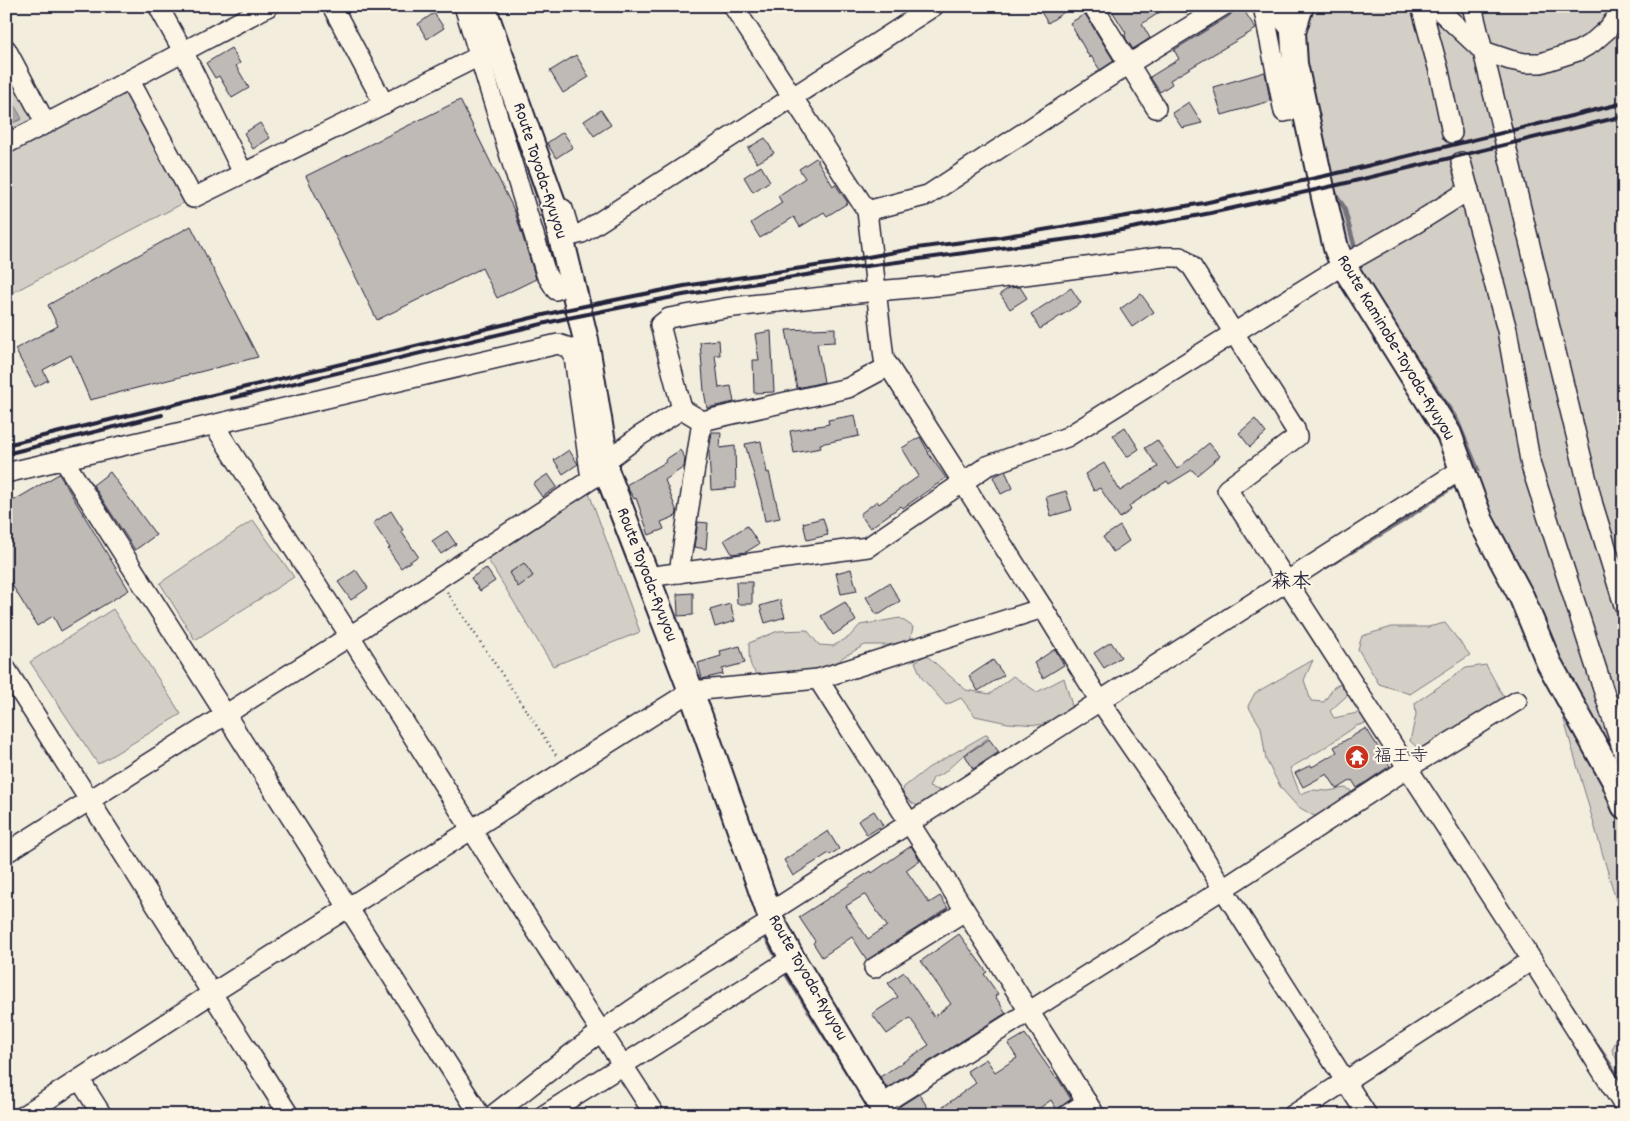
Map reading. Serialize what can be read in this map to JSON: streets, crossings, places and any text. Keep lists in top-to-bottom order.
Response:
{
  "streets": {
    "main road": ["Route Toyoda-Ryuyou", "Route Kaminobe-Toyoda-Ryuyou"]
  },
  "districts": ["森本"],
  "places": {
    "temple": ["福王寺"]
  }
}
